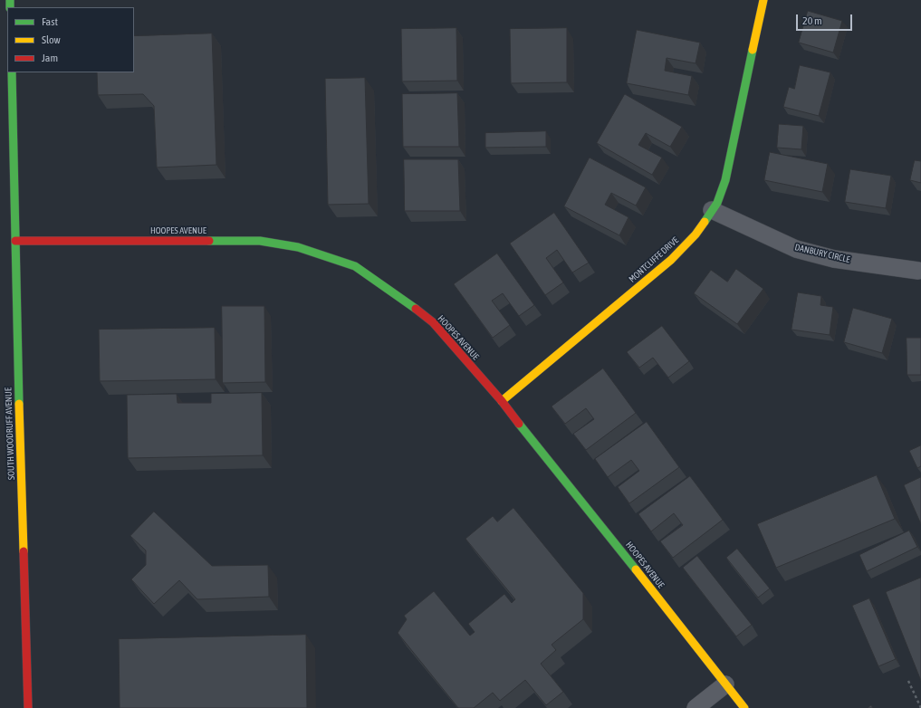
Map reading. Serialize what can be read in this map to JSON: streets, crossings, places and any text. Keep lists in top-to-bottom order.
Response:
{
  "streets": {
    "street": [
      "HOOPES AVENUE",
      "DANBURY CIRCLE",
      "MONTCLIFFE DRIVE",
      "SOUTH WOODRUFF AVENUE"
    ]
  },
  "crossings": [
    ["HOOPES AVENUE", "MONTCLIFFE DRIVE"],
    ["HOOPES AVENUE", "SOUTH WOODRUFF AVENUE"],
    ["DANBURY CIRCLE", "MONTCLIFFE DRIVE"]
  ],
  "legend": ["Fast", "Slow", "Jam"],
  "scale_bar": "20 m"
}
